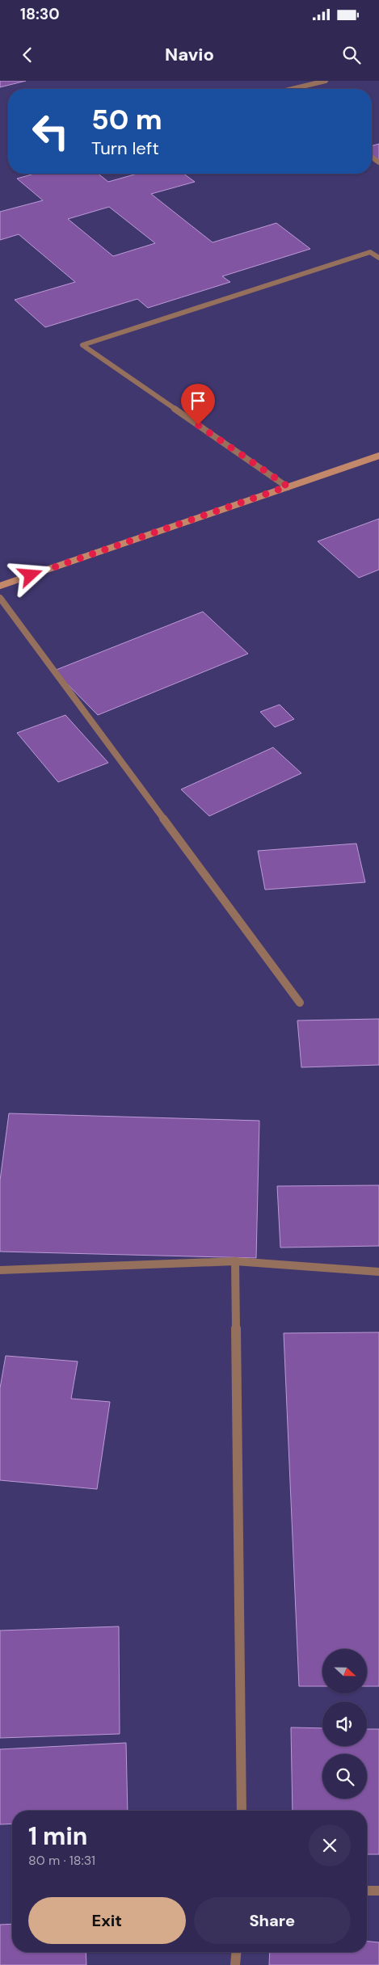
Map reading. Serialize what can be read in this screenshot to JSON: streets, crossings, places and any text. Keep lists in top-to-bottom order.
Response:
{
  "north": "right",
  "page": {
    "status": "18:30",
    "header": "Navio",
    "turn": ["50 m", "Turn left"],
    "heading": ["1 min", "80 m · 18:31"],
    "buttons": ["Exit", "Share"]
  }
}
